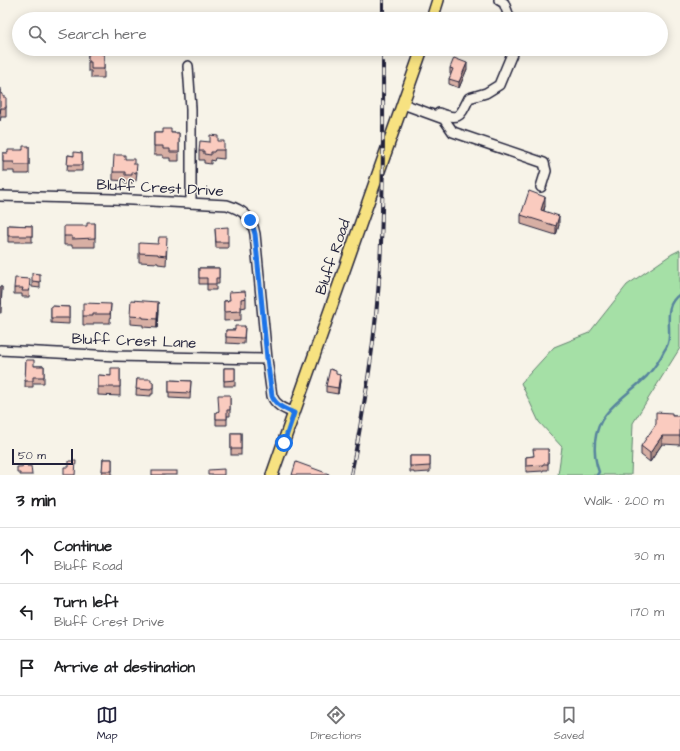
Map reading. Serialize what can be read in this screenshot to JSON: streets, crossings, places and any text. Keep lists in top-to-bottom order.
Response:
{
  "streets": {
    "main road": ["Bluff Road"],
    "street": ["Bluff Crest Drive", "Bluff Crest Lane"]
  },
  "crossings": [
    ["Bluff Crest Drive", "Bluff Road"],
    ["Bluff Crest Drive", "Bluff Crest Lane"]
  ],
  "scale_bar": "50 m",
  "page": {
    "search": "Search here",
    "scale": "50 m",
    "heading": ["3 min", "Walk · 200 m"],
    "list": [
      ["Continue", "Bluff Road", "30 m"],
      ["Turn left", "Bluff Crest Drive", "170 m"],
      "Arrive at destination"
    ],
    "nav": ["Map", "Directions", "Saved"]
  }
}
